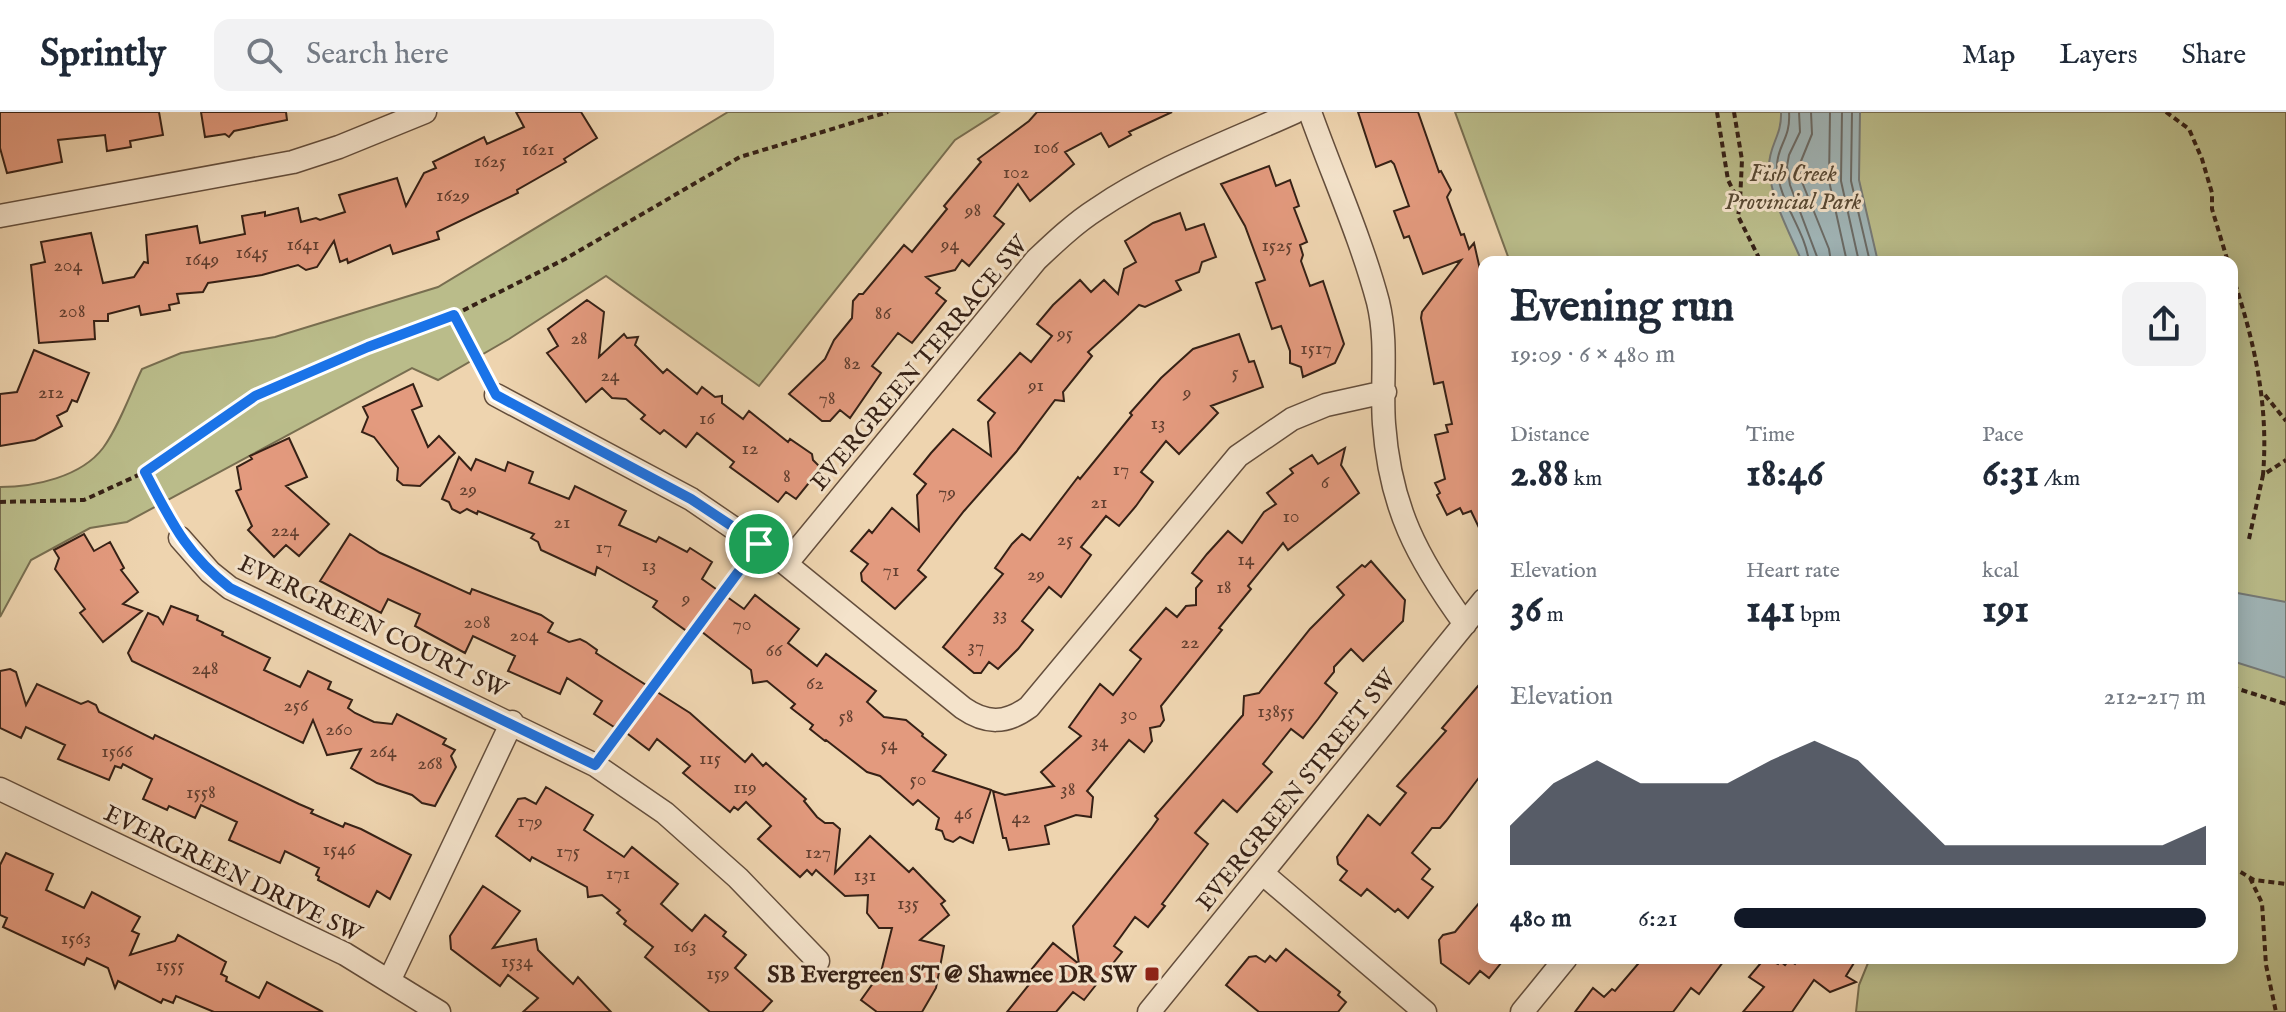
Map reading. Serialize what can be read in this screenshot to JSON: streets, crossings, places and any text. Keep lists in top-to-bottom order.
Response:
{
  "streets": {
    "street": [
      "EVERGREEN TERRACE SW",
      "EVERGREEN COURT SW",
      "EVERGREEN STREET SW",
      "EVERGREEN DRIVE SW"
    ]
  },
  "crossings": [
    ["EVERGREEN COURT SW", "EVERGREEN DRIVE SW"]
  ],
  "parks": ["Fish Creek Provincial Park"],
  "places": {
    "transit": ["SB Evergreen ST @ Shawnee DR SW"]
  },
  "house_numbers": [
    "106",
    "1621",
    "1625",
    "102",
    "1629",
    "98",
    "1641",
    "94",
    "1525",
    "1645",
    "1649",
    "204",
    "208",
    "86",
    "95",
    "28",
    "1517",
    "82",
    "5",
    "24",
    "91",
    "212",
    "9",
    "78",
    "16",
    "13",
    "12",
    "17",
    "8",
    "6",
    "29",
    "79",
    "21",
    "10",
    "21",
    "224",
    "25",
    "17",
    "14",
    "13",
    "71",
    "29",
    "18",
    "9",
    "33",
    "208",
    "70",
    "204",
    "22",
    "37",
    "66",
    "248",
    "62",
    "256",
    "13855",
    "30",
    "58",
    "260",
    "34",
    "54",
    "1566",
    "264",
    "115",
    "268",
    "50",
    "119",
    "38",
    "1558",
    "46",
    "42",
    "179",
    "1546",
    "175",
    "127",
    "171",
    "131",
    "135",
    "1563",
    "163",
    "1534",
    "1555",
    "159"
  ],
  "page": {
    "header": "Sprintly",
    "search": "Search here",
    "nav": ["Map", "Layers", "Share"],
    "heading": ["Evening run", "19:09 · 6 × 480 m"],
    "stats": [
      ["Distance", "2.88 km"],
      ["Time", "18:46"],
      ["Pace", "6:31 /km"],
      ["Elevation", "36 m"],
      ["Heart rate", "141 bpm"],
      ["kcal", "191"]
    ],
    "chart": ["Elevation", "212–217 m"],
    "list": [
      {
        "name": "480 m",
        "note": "6:21"
      }
    ]
  }
}
